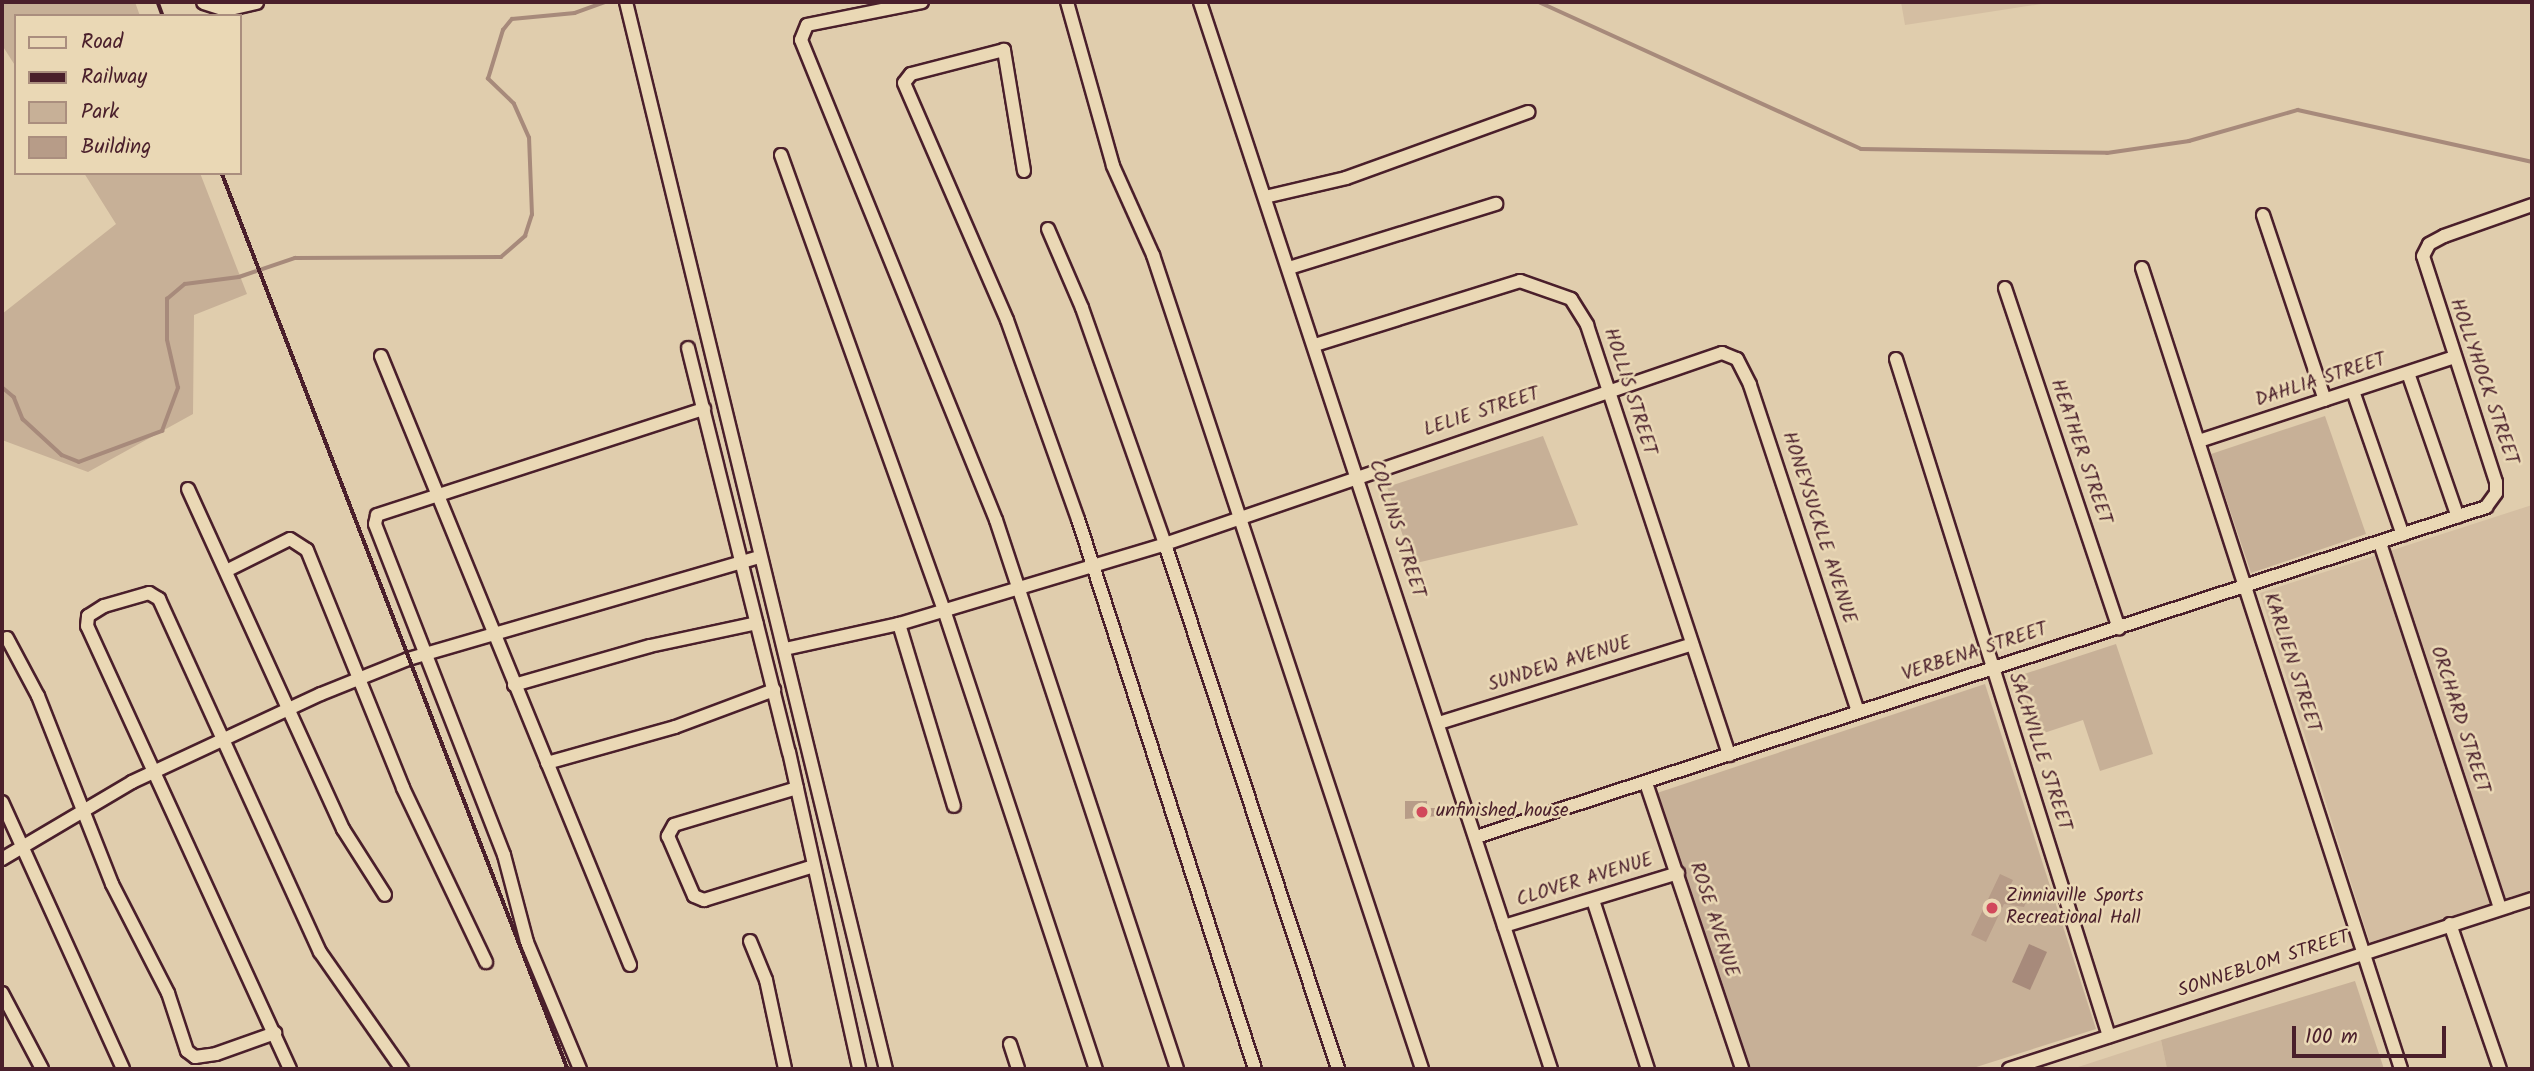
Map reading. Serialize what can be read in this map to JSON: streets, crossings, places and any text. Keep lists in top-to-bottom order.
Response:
{
  "streets": {
    "street": [
      "DAHLIA STREET",
      "HOLLYHOCK STREET",
      "HOLLIS STREET",
      "LELIE STREET",
      "HEATHER STREET",
      "HONEYSUCKLE AVENUE",
      "COLLINS STREET",
      "VERBENA STREET",
      "KARLIEN STREET",
      "SUNDEW AVENUE",
      "ORCHARD STREET",
      "SACHVILLE STREET",
      "CLOVER AVENUE",
      "ROSE AVENUE",
      "SONNEBLOM STREET"
    ]
  },
  "crossings": [
    ["DAHLIA STREET", "HOLLYHOCK STREET"],
    ["DAHLIA STREET", "KARLIEN STREET"],
    ["HOLLYHOCK STREET", "VERBENA STREET"],
    ["HOLLIS STREET", "LELIE STREET"],
    ["HOLLIS STREET", "COLLINS STREET"],
    ["HOLLIS STREET", "VERBENA STREET"],
    ["HOLLIS STREET", "SUNDEW AVENUE"],
    ["LELIE STREET", "HONEYSUCKLE AVENUE"],
    ["LELIE STREET", "COLLINS STREET"],
    ["HEATHER STREET", "VERBENA STREET"],
    ["HONEYSUCKLE AVENUE", "VERBENA STREET"],
    ["COLLINS STREET", "VERBENA STREET"],
    ["COLLINS STREET", "SUNDEW AVENUE"],
    ["COLLINS STREET", "CLOVER AVENUE"],
    ["VERBENA STREET", "KARLIEN STREET"],
    ["VERBENA STREET", "ORCHARD STREET"],
    ["VERBENA STREET", "SACHVILLE STREET"],
    ["VERBENA STREET", "ROSE AVENUE"],
    ["KARLIEN STREET", "SONNEBLOM STREET"],
    ["ORCHARD STREET", "SONNEBLOM STREET"],
    ["SACHVILLE STREET", "SONNEBLOM STREET"],
    ["CLOVER AVENUE", "ROSE AVENUE"]
  ],
  "places": ["unfinished house", "Zinniaville Sports Recreational Hall"],
  "legend": [
    "Road",
    "Railway",
    "Park",
    "Building"
  ],
  "scale_bar": "100 m"
}
